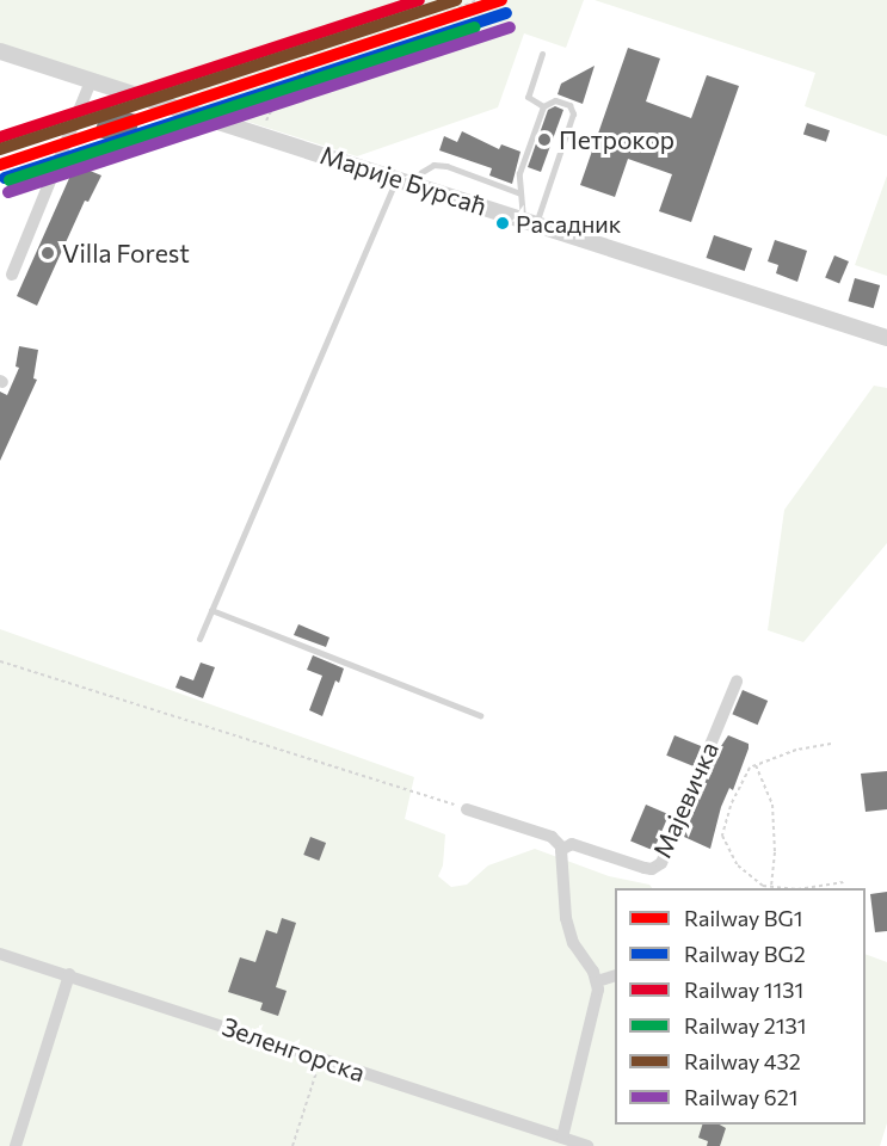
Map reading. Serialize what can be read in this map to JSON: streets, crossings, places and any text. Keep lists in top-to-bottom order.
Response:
{
  "streets": {
    "street": ["Марије Бурсаћ", "Мајевичка", "Зеленгорска"]
  },
  "places": ["Петрокор", "Расадник", "Villa Forest"],
  "lines": [
    "rail line BG1",
    "rail line 1131",
    "rail line 432",
    "rail line BG2",
    "rail line 2131",
    "rail line 621"
  ],
  "legend": [
    "Railway BG1",
    "Railway BG2",
    "Railway 1131",
    "Railway 2131",
    "Railway 432",
    "Railway 621"
  ]
}
